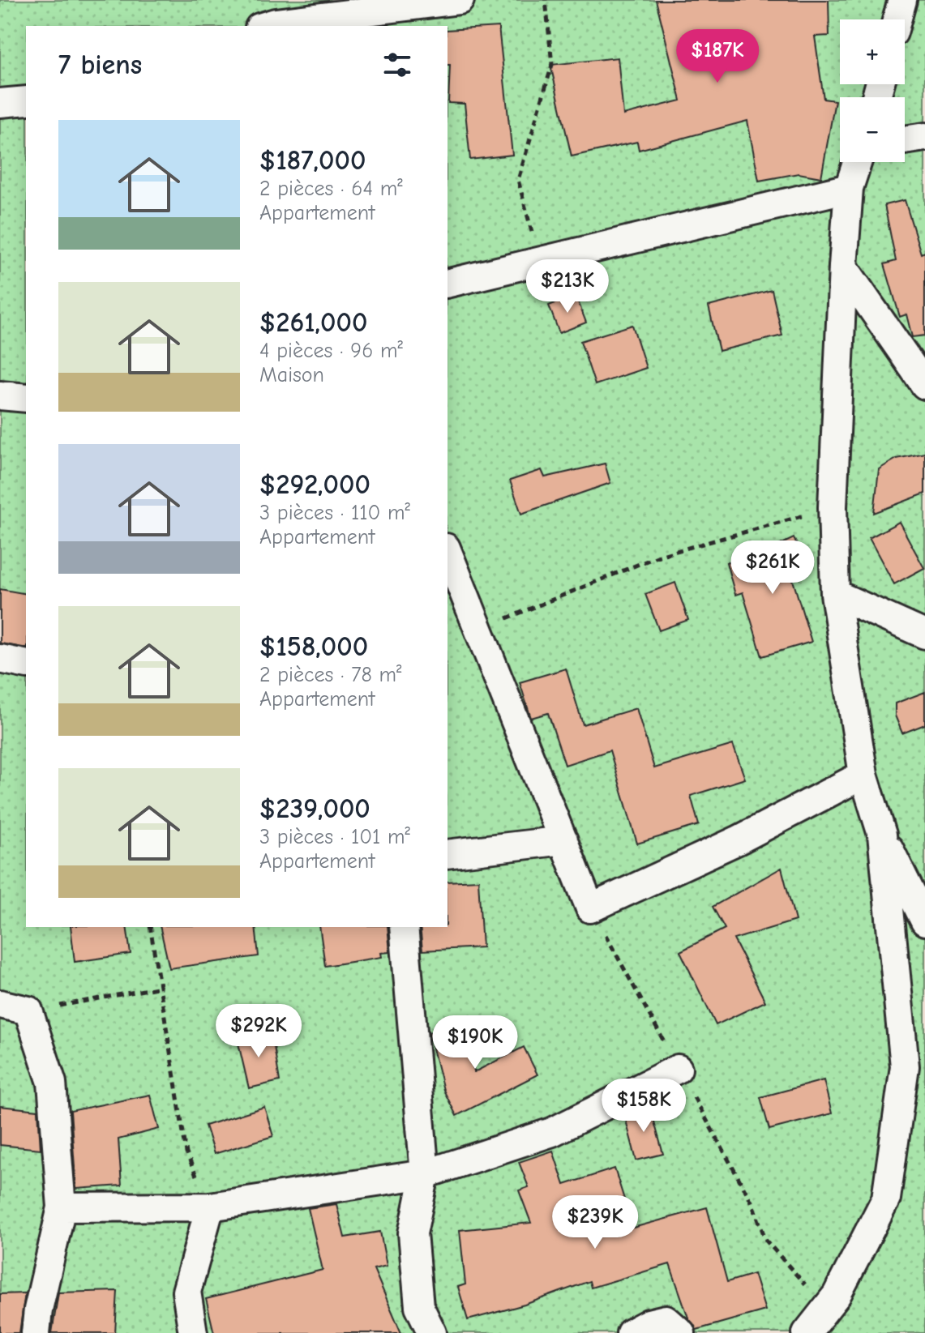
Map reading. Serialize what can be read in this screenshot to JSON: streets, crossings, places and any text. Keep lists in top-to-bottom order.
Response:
{
  "page": {
    "map_buttons": ["+", "−"],
    "heading": "7 biens",
    "price": [
      "$187K",
      "$213K",
      "$261K",
      "$292K",
      "$190K",
      "$158K",
      "$239K"
    ],
    "list": [
      {
        "name": "$187,000",
        "note": "2 pièces · 64 m² · Appartement"
      },
      {
        "name": "$261,000",
        "note": "4 pièces · 96 m² · Maison"
      },
      {
        "name": "$292,000",
        "note": "3 pièces · 110 m² · Appartement"
      },
      {
        "name": "$158,000",
        "note": "2 pièces · 78 m² · Appartement"
      },
      {
        "name": "$239,000",
        "note": "3 pièces · 101 m² · Appartement"
      }
    ]
  }
}
